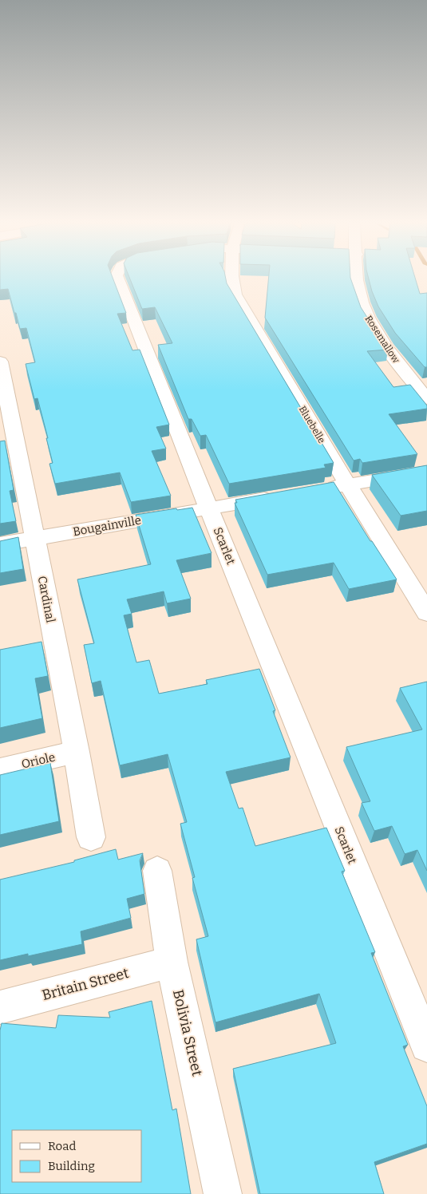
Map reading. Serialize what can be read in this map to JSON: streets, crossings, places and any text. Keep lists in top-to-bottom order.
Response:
{
  "streets": {
    "street": [
      "Rosemallow",
      "Bluebelle",
      "Bougainville",
      "Scarlet",
      "Cardinal",
      "Oriole",
      "Britain Street",
      "Bolivia Street"
    ]
  },
  "crossings": [
    ["Bougainville", "Scarlet"],
    ["Bougainville", "Cardinal"],
    ["Cardinal", "Oriole"],
    ["Britain Street", "Bolivia Street"]
  ],
  "legend": ["Road", "Building"]
}
